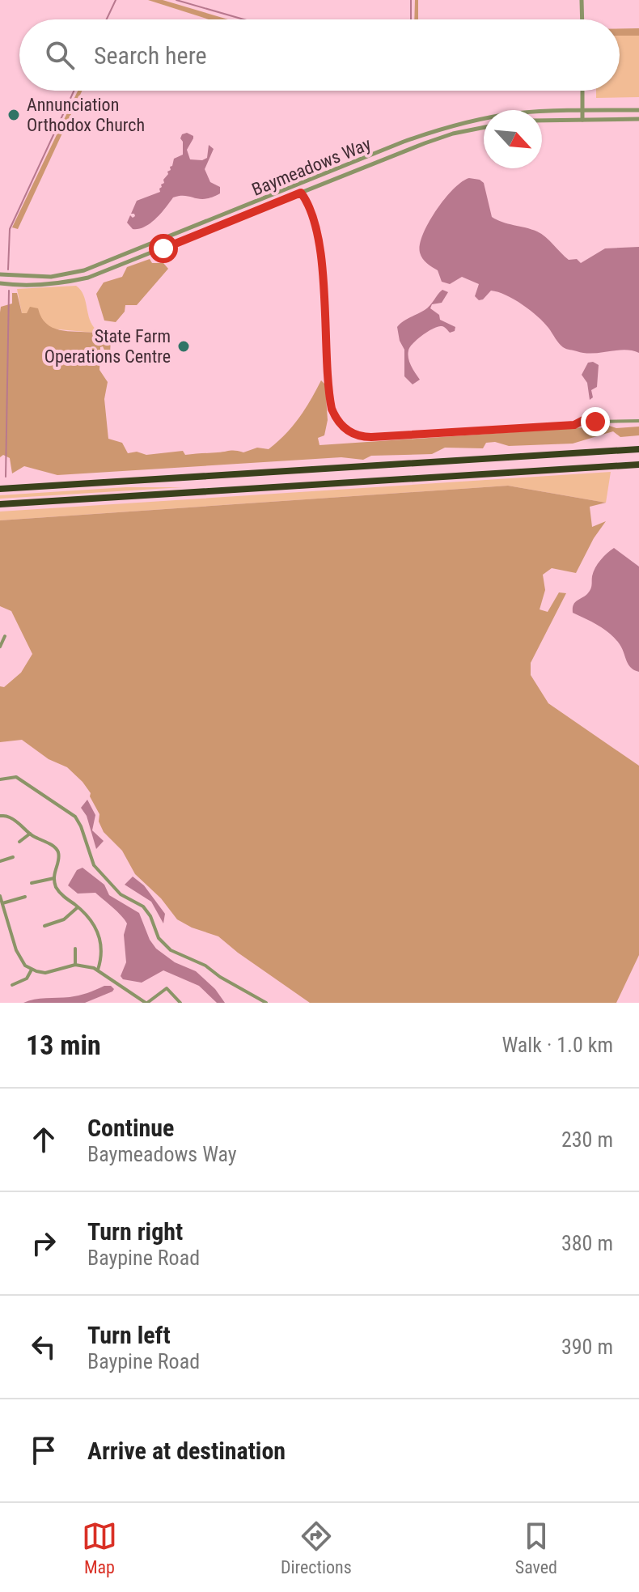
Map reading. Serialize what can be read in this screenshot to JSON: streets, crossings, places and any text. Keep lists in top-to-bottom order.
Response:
{
  "streets": {
    "street": ["Baymeadows Way"]
  },
  "places": ["Annunciation Orthodox Church", "State Farm Operations Centre"],
  "north": "bottom right",
  "page": {
    "search": "Search here",
    "heading": ["13 min", "Walk · 1.0 km"],
    "list": [
      ["Continue", "Baymeadows Way", "230 m"],
      ["Turn right", "Baypine Road", "380 m"],
      ["Turn left", "Baypine Road", "390 m"],
      "Arrive at destination"
    ],
    "nav": ["Map", "Directions", "Saved"]
  }
}
